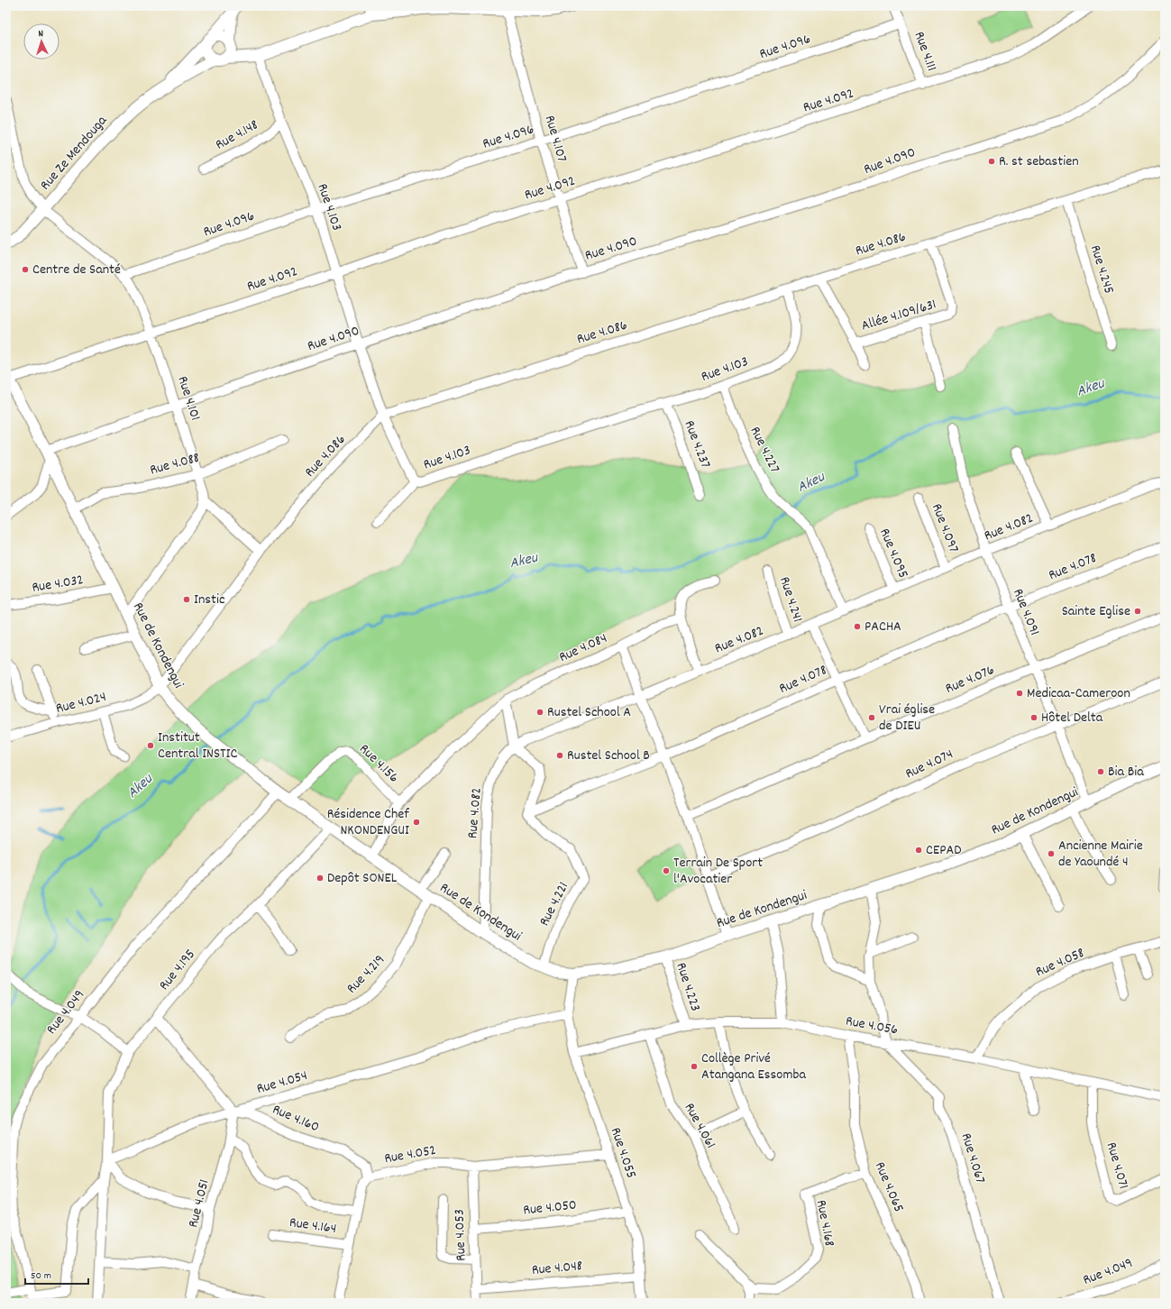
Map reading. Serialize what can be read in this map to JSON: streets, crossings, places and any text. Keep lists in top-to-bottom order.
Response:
{
  "streets": {
    "main road": ["Rue Ze Mendouga", "Rue de Kondengui"],
    "street": [
      "Rue 4.096",
      "Rue 4.111",
      "Rue 4.092",
      "Rue 4.148",
      "Rue 4.107",
      "Rue 4.090",
      "Rue 4.103",
      "Rue 4.086",
      "Rue 4.245",
      "Allée 4.109/631",
      "Rue 4.101",
      "Rue 4.237",
      "Rue 4.227",
      "Rue 4.088",
      "Rue 4.082",
      "Rue 4.097",
      "Rue 4.095",
      "Rue 4.078",
      "Rue 4.032",
      "Rue 4.241",
      "Rue 4.091",
      "Rue 4.084",
      "Rue 4.076",
      "Rue 4.024",
      "Rue 4.156",
      "Rue 4.074",
      "Rue 4.221",
      "Rue 4.058",
      "Rue 4.195",
      "Rue 4.219",
      "Rue 4.223",
      "Rue 4.049",
      "Rue 4.056",
      "Rue 4.054",
      "Rue 4.160",
      "Rue 4.061",
      "Rue 4.055",
      "Rue 4.052",
      "Rue 4.067",
      "Rue 4.071",
      "Rue 4.065",
      "Rue 4.051",
      "Rue 4.050",
      "Rue 4.168",
      "Rue 4.164",
      "Rue 4.053",
      "Rue 4.048"
    ]
  },
  "crossings": [
    ["Rue 4.096", "Rue 4.111"],
    ["Rue 4.096", "Rue 4.107"],
    ["Rue 4.096", "Rue 4.103"],
    ["Rue 4.096", "Rue 4.101"],
    ["Rue 4.111", "Rue 4.092"],
    ["Rue 4.092", "Rue 4.107"],
    ["Rue 4.092", "Rue 4.103"],
    ["Rue 4.092", "Rue 4.101"],
    ["Rue 4.092", "Rue de Kondengui"],
    ["Rue 4.148", "Rue 4.103"],
    ["Rue 4.107", "Rue 4.090"],
    ["Rue Ze Mendouga", "Rue 4.101"],
    ["Rue 4.090", "Rue 4.103"],
    ["Rue 4.090", "Rue 4.101"],
    ["Rue 4.090", "Rue de Kondengui"],
    ["Rue 4.103", "Rue 4.086"],
    ["Rue 4.103", "Rue 4.237"],
    ["Rue 4.103", "Rue 4.227"],
    ["Rue 4.086", "Rue 4.245"],
    ["Rue 4.086", "Allée 4.109/631"],
    ["Rue 4.086", "Rue de Kondengui"],
    ["Rue 4.086", "Rue 4.024"],
    ["Rue 4.101", "Rue 4.088"],
    ["Rue 4.227", "Rue 4.082"],
    ["Rue 4.088", "Rue de Kondengui"],
    ["Rue 4.082", "Rue 4.097"],
    ["Rue 4.082", "Rue 4.095"],
    ["Rue 4.082", "Rue 4.241"],
    ["Rue 4.082", "Rue 4.091"],
    ["Rue 4.082", "Rue de Kondengui"],
    ["Rue 4.082", "Rue 4.084"],
    ["Rue 4.078", "Rue 4.091"],
    ["Rue 4.078", "Rue 4.084"],
    ["Rue 4.078", "Rue 4.221"],
    ["Rue 4.032", "Rue de Kondengui"],
    ["Rue 4.091", "Rue de Kondengui"],
    ["Rue 4.091", "Rue 4.076"],
    ["Rue 4.091", "Rue 4.074"],
    ["Rue de Kondengui", "Rue 4.084"],
    ["Rue de Kondengui", "Rue 4.024"],
    ["Rue de Kondengui", "Rue 4.156"],
    ["Rue de Kondengui", "Rue 4.221"],
    ["Rue de Kondengui", "Rue 4.195"],
    ["Rue de Kondengui", "Rue 4.219"],
    ["Rue de Kondengui", "Rue 4.223"],
    ["Rue de Kondengui", "Rue 4.049"],
    ["Rue 4.084", "Rue 4.076"],
    ["Rue 4.084", "Rue 4.156"],
    ["Rue 4.084", "Rue 4.074"],
    ["Rue 4.058", "Rue 4.056"],
    ["Rue 4.195", "Rue 4.054"],
    ["Rue 4.223", "Rue 4.056"],
    ["Rue 4.056", "Rue 4.061"],
    ["Rue 4.056", "Rue 4.055"],
    ["Rue 4.056", "Rue 4.067"],
    ["Rue 4.056", "Rue 4.071"],
    ["Rue 4.056", "Rue 4.065"],
    ["Rue 4.054", "Rue 4.160"],
    ["Rue 4.054", "Rue 4.055"],
    ["Rue 4.054", "Rue 4.051"],
    ["Rue 4.160", "Rue 4.052"],
    ["Rue 4.160", "Rue 4.051"],
    ["Rue 4.055", "Rue 4.052"],
    ["Rue 4.055", "Rue 4.050"],
    ["Rue 4.055", "Rue 4.048"],
    ["Rue 4.052", "Rue 4.164"],
    ["Rue 4.052", "Rue 4.053"],
    ["Rue 4.065", "Rue 4.168"],
    ["Rue 4.050", "Rue 4.053"],
    ["Rue 4.053", "Rue 4.048"]
  ],
  "water": ["Akeu"],
  "places": [
    "R. st sebastien",
    "Centre de Santé",
    "Instic",
    "Sainte Eglise",
    "PACHA",
    "Medicaa-Cameroon",
    "Rustel School A",
    "Vrai église de DIEU",
    "Hôtel Delta",
    "Institut Central INSTIC",
    "Rustel School B",
    "Bia Bia",
    "Résidence Chef NKONDENGUI",
    "CEPAD",
    "Ancienne Mairie de Yaoundé 4",
    "Terrain De Sport l'Avocatier",
    "Depôt SONEL",
    "Collège Privé Atangana Essomba"
  ],
  "scale_bar": "50 m",
  "north": "top"
}
